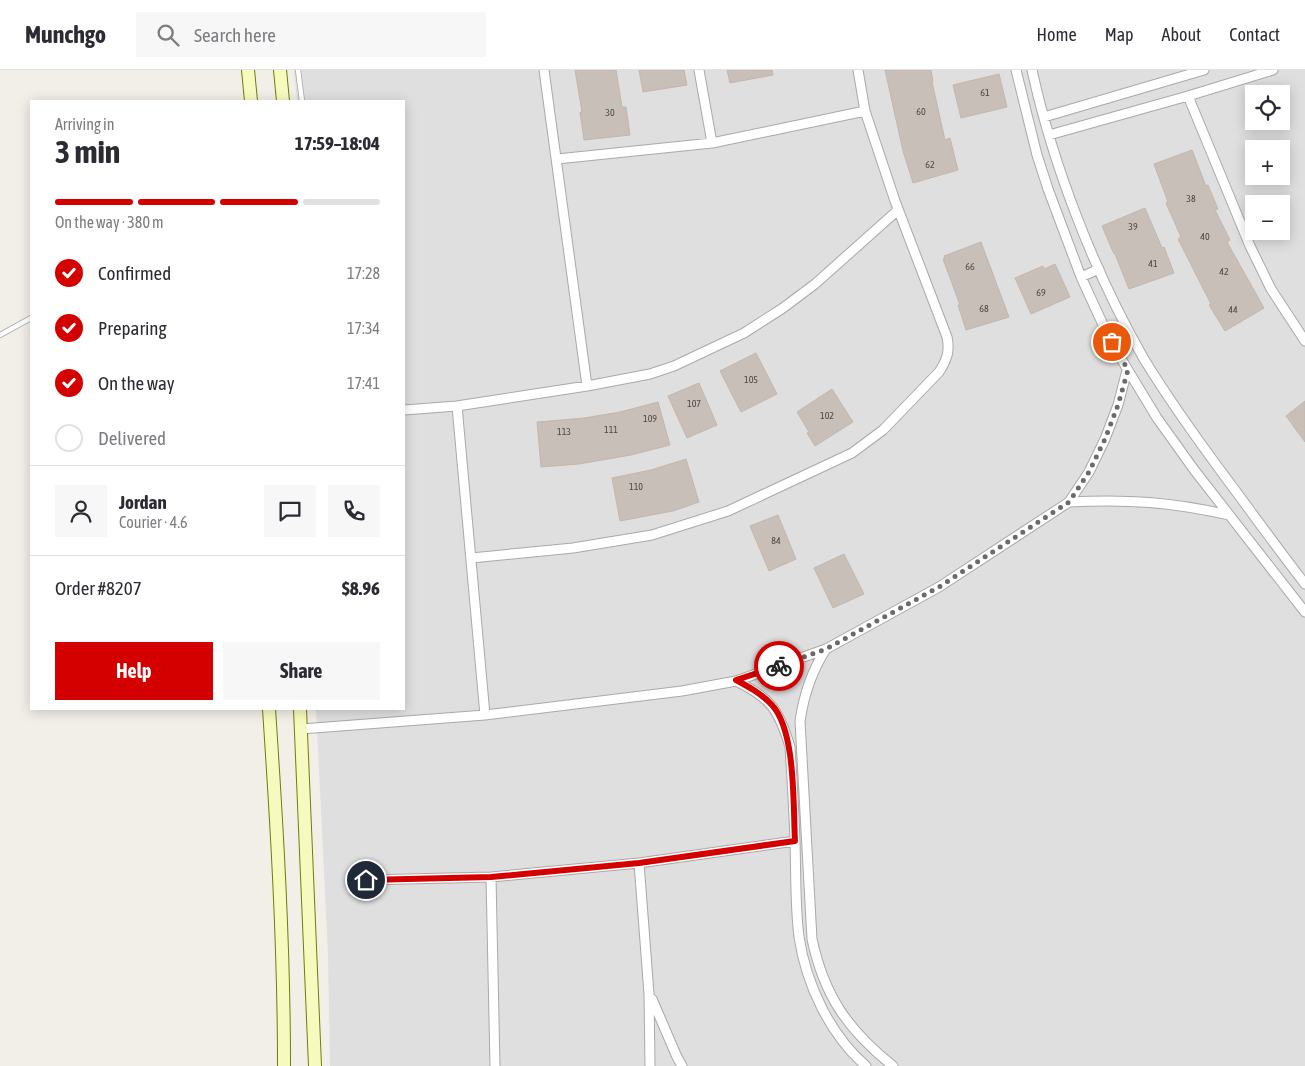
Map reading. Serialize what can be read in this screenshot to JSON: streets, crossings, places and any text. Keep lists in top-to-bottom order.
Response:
{
  "house_numbers": [
    "61",
    "60",
    "30",
    "62",
    "38",
    "39",
    "40",
    "41",
    "66",
    "42",
    "69",
    "68",
    "44",
    "105",
    "107",
    "102",
    "109",
    "111",
    "113",
    "110",
    "84"
  ],
  "page": {
    "header": "Munchgo",
    "search": "Search here",
    "nav": [
      "Home",
      "Map",
      "About",
      "Contact"
    ],
    "map_buttons": ["+", "−"],
    "heading": ["3 min", "Arriving in", "17:59–18:04"],
    "panel": [
      "Jordan",
      "Courier · 4.6",
      "Order #8207",
      "$8.96"
    ],
    "bar": "On the way · 380 m",
    "list": [
      ["Confirmed", "17:28"],
      ["Preparing", "17:34"],
      ["On the way", "17:41"],
      "Delivered"
    ],
    "buttons": ["Help", "Share"]
  }
}
